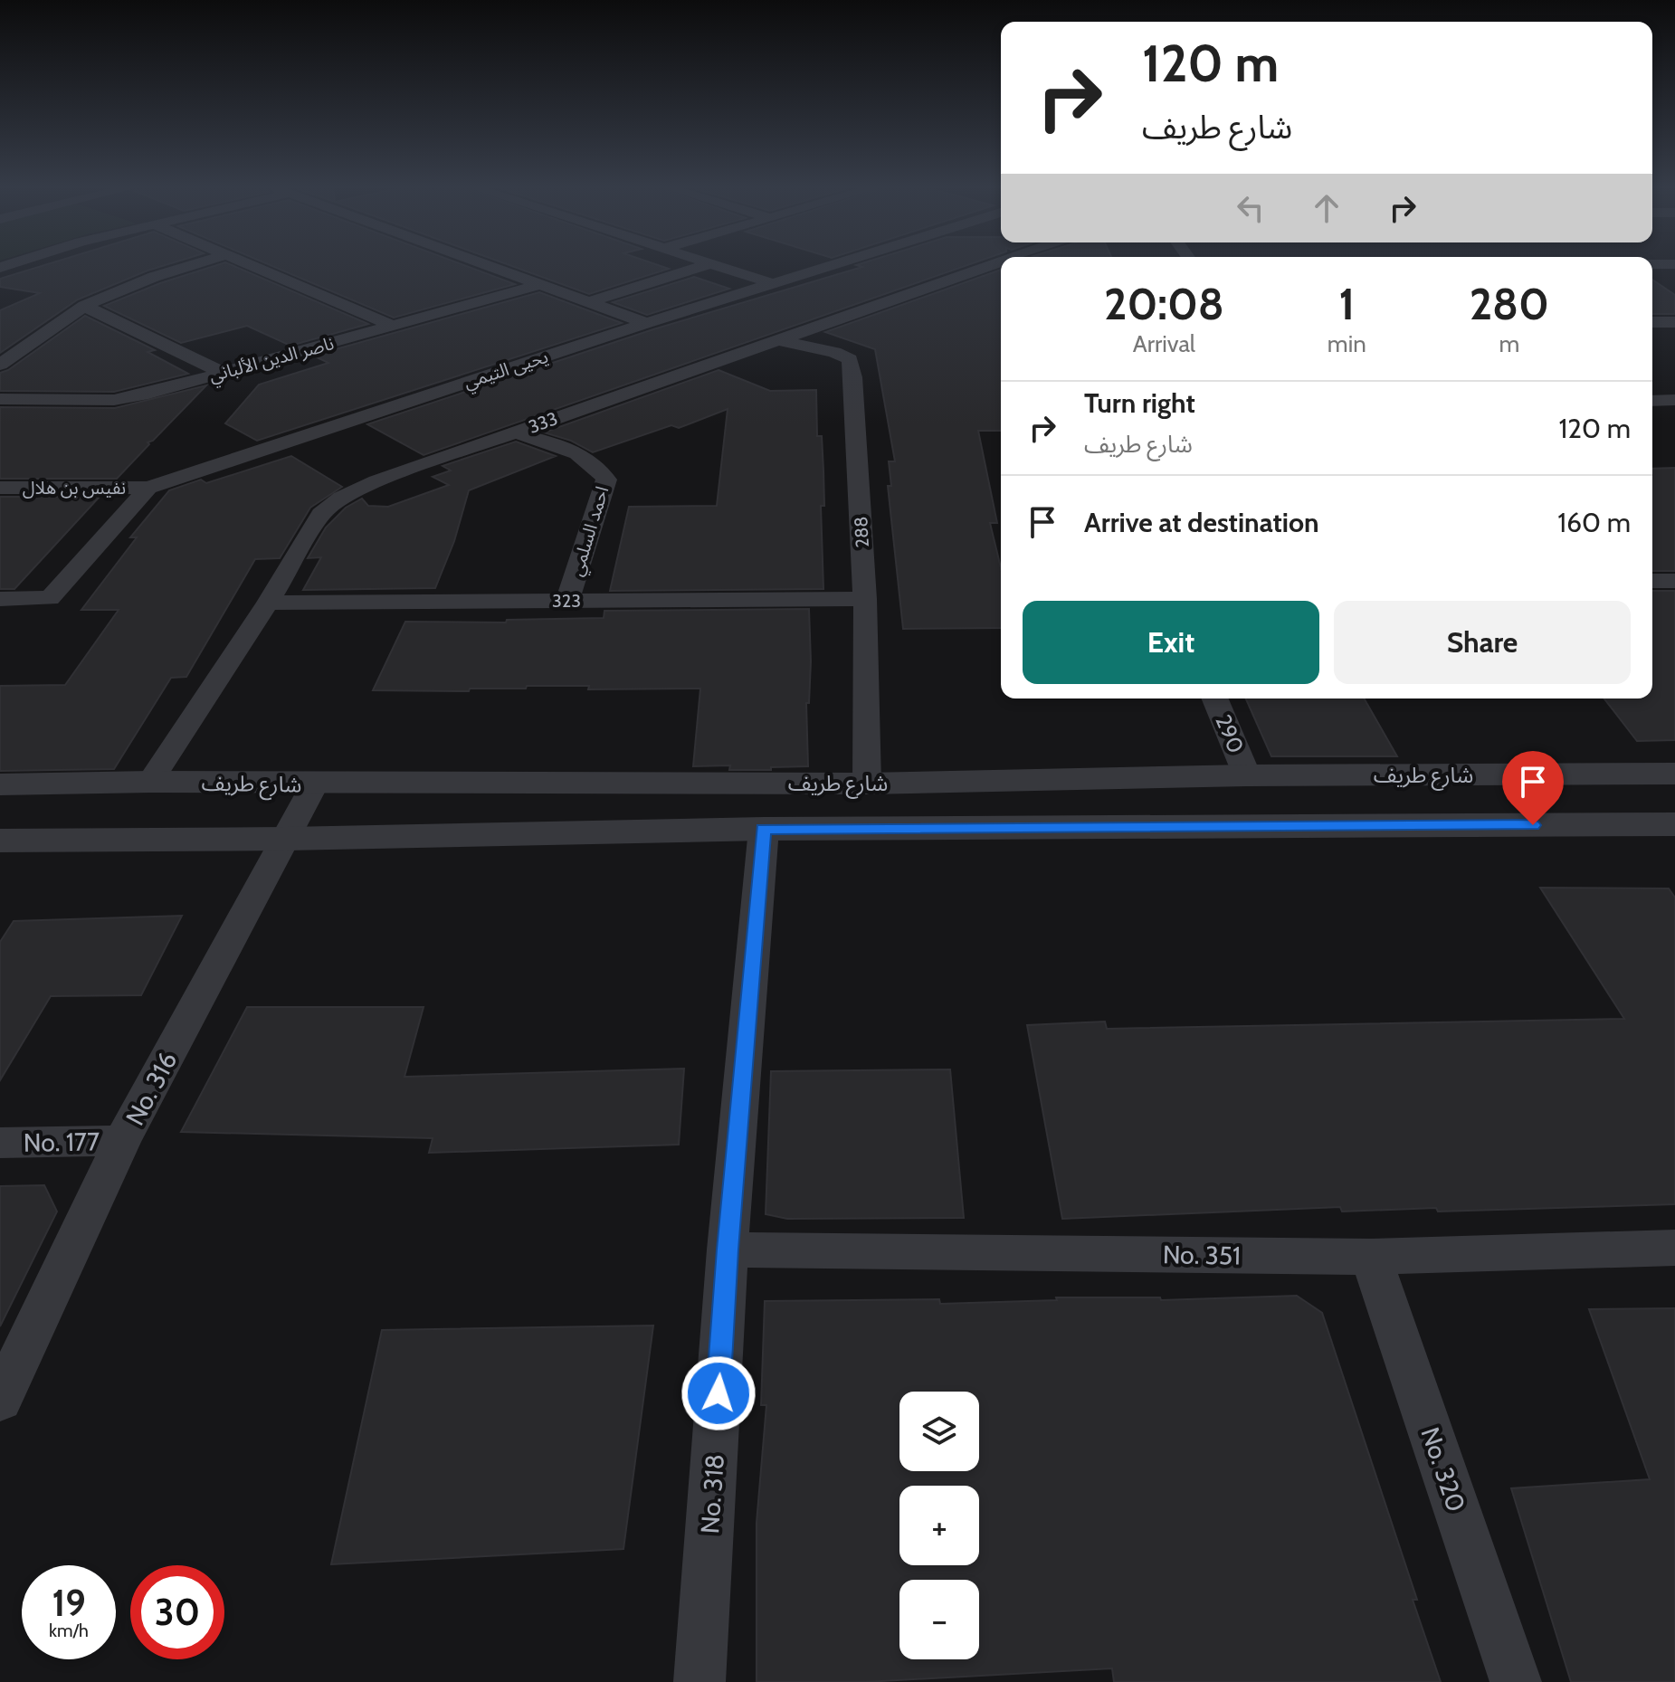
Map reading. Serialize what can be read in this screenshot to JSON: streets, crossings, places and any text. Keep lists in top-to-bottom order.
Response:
{
  "streets": {
    "street": [
      "ناصر الدين الألباني",
      "يحيى التيمي",
      "333",
      "نفيس بن هلال",
      "احمد السلمي",
      "288",
      "323",
      "290",
      "شارع طريف",
      "No. 316",
      "No. 177",
      "No. 351",
      "No. 320",
      "No. 318"
    ]
  },
  "crossings": [
    ["يحيى التيمي", "نفيس بن هلال"],
    ["333", "احمد السلمي"],
    ["333", "288"],
    ["333", "323"],
    ["333", "شارع طريف"],
    ["احمد السلمي", "323"],
    ["288", "323"],
    ["288", "شارع طريف"],
    ["290", "شارع طريف"],
    ["شارع طريف", "No. 316"],
    ["No. 316", "No. 177"],
    ["No. 351", "No. 320"],
    ["No. 351", "No. 318"]
  ],
  "page": {
    "turn": ["120 m", "شارع طريف"],
    "eta": [
      "20:08",
      "Arrival",
      "1",
      "min",
      "280",
      "m"
    ],
    "list": [
      {
        "name": "Turn right",
        "note": "شارع طريف",
        "value": "120 m"
      },
      {
        "name": "Arrive at destination",
        "value": "160 m"
      }
    ],
    "buttons": ["Exit", "Share"],
    "map_buttons": ["+", "−"],
    "speed": "19 km/h",
    "limit": "30"
  }
}
